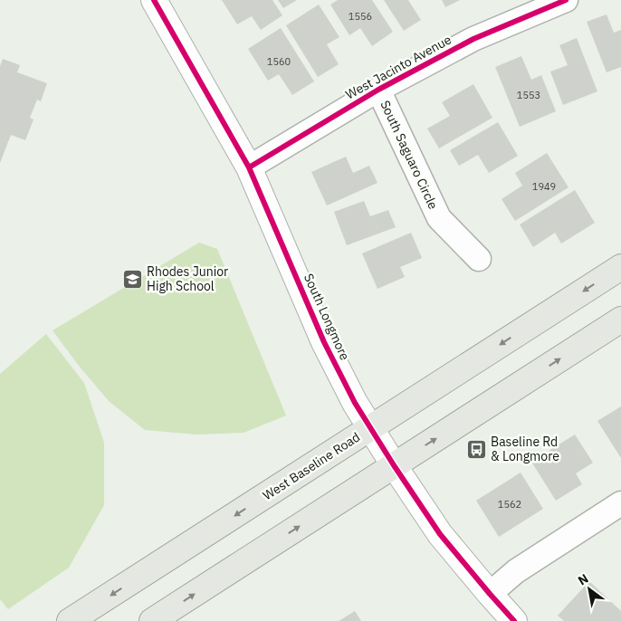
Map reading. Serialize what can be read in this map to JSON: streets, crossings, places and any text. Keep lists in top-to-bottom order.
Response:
{
  "streets": {
    "main road": ["West Baseline Road"],
    "street": ["West Jacinto Avenue", "South Saguaro Circle", "South Longmore"]
  },
  "crossings": [
    ["West Jacinto Avenue", "South Saguaro Circle"],
    ["West Jacinto Avenue", "South Longmore"],
    ["South Longmore", "West Baseline Road"]
  ],
  "places": {
    "school or university": ["Rhodes Junior High School"],
    "bus stop": ["Baseline Rd & Longmore"]
  },
  "house_numbers": [
    "1556",
    "1560",
    "1553",
    "1949",
    "1562"
  ],
  "north": "top left"
}
